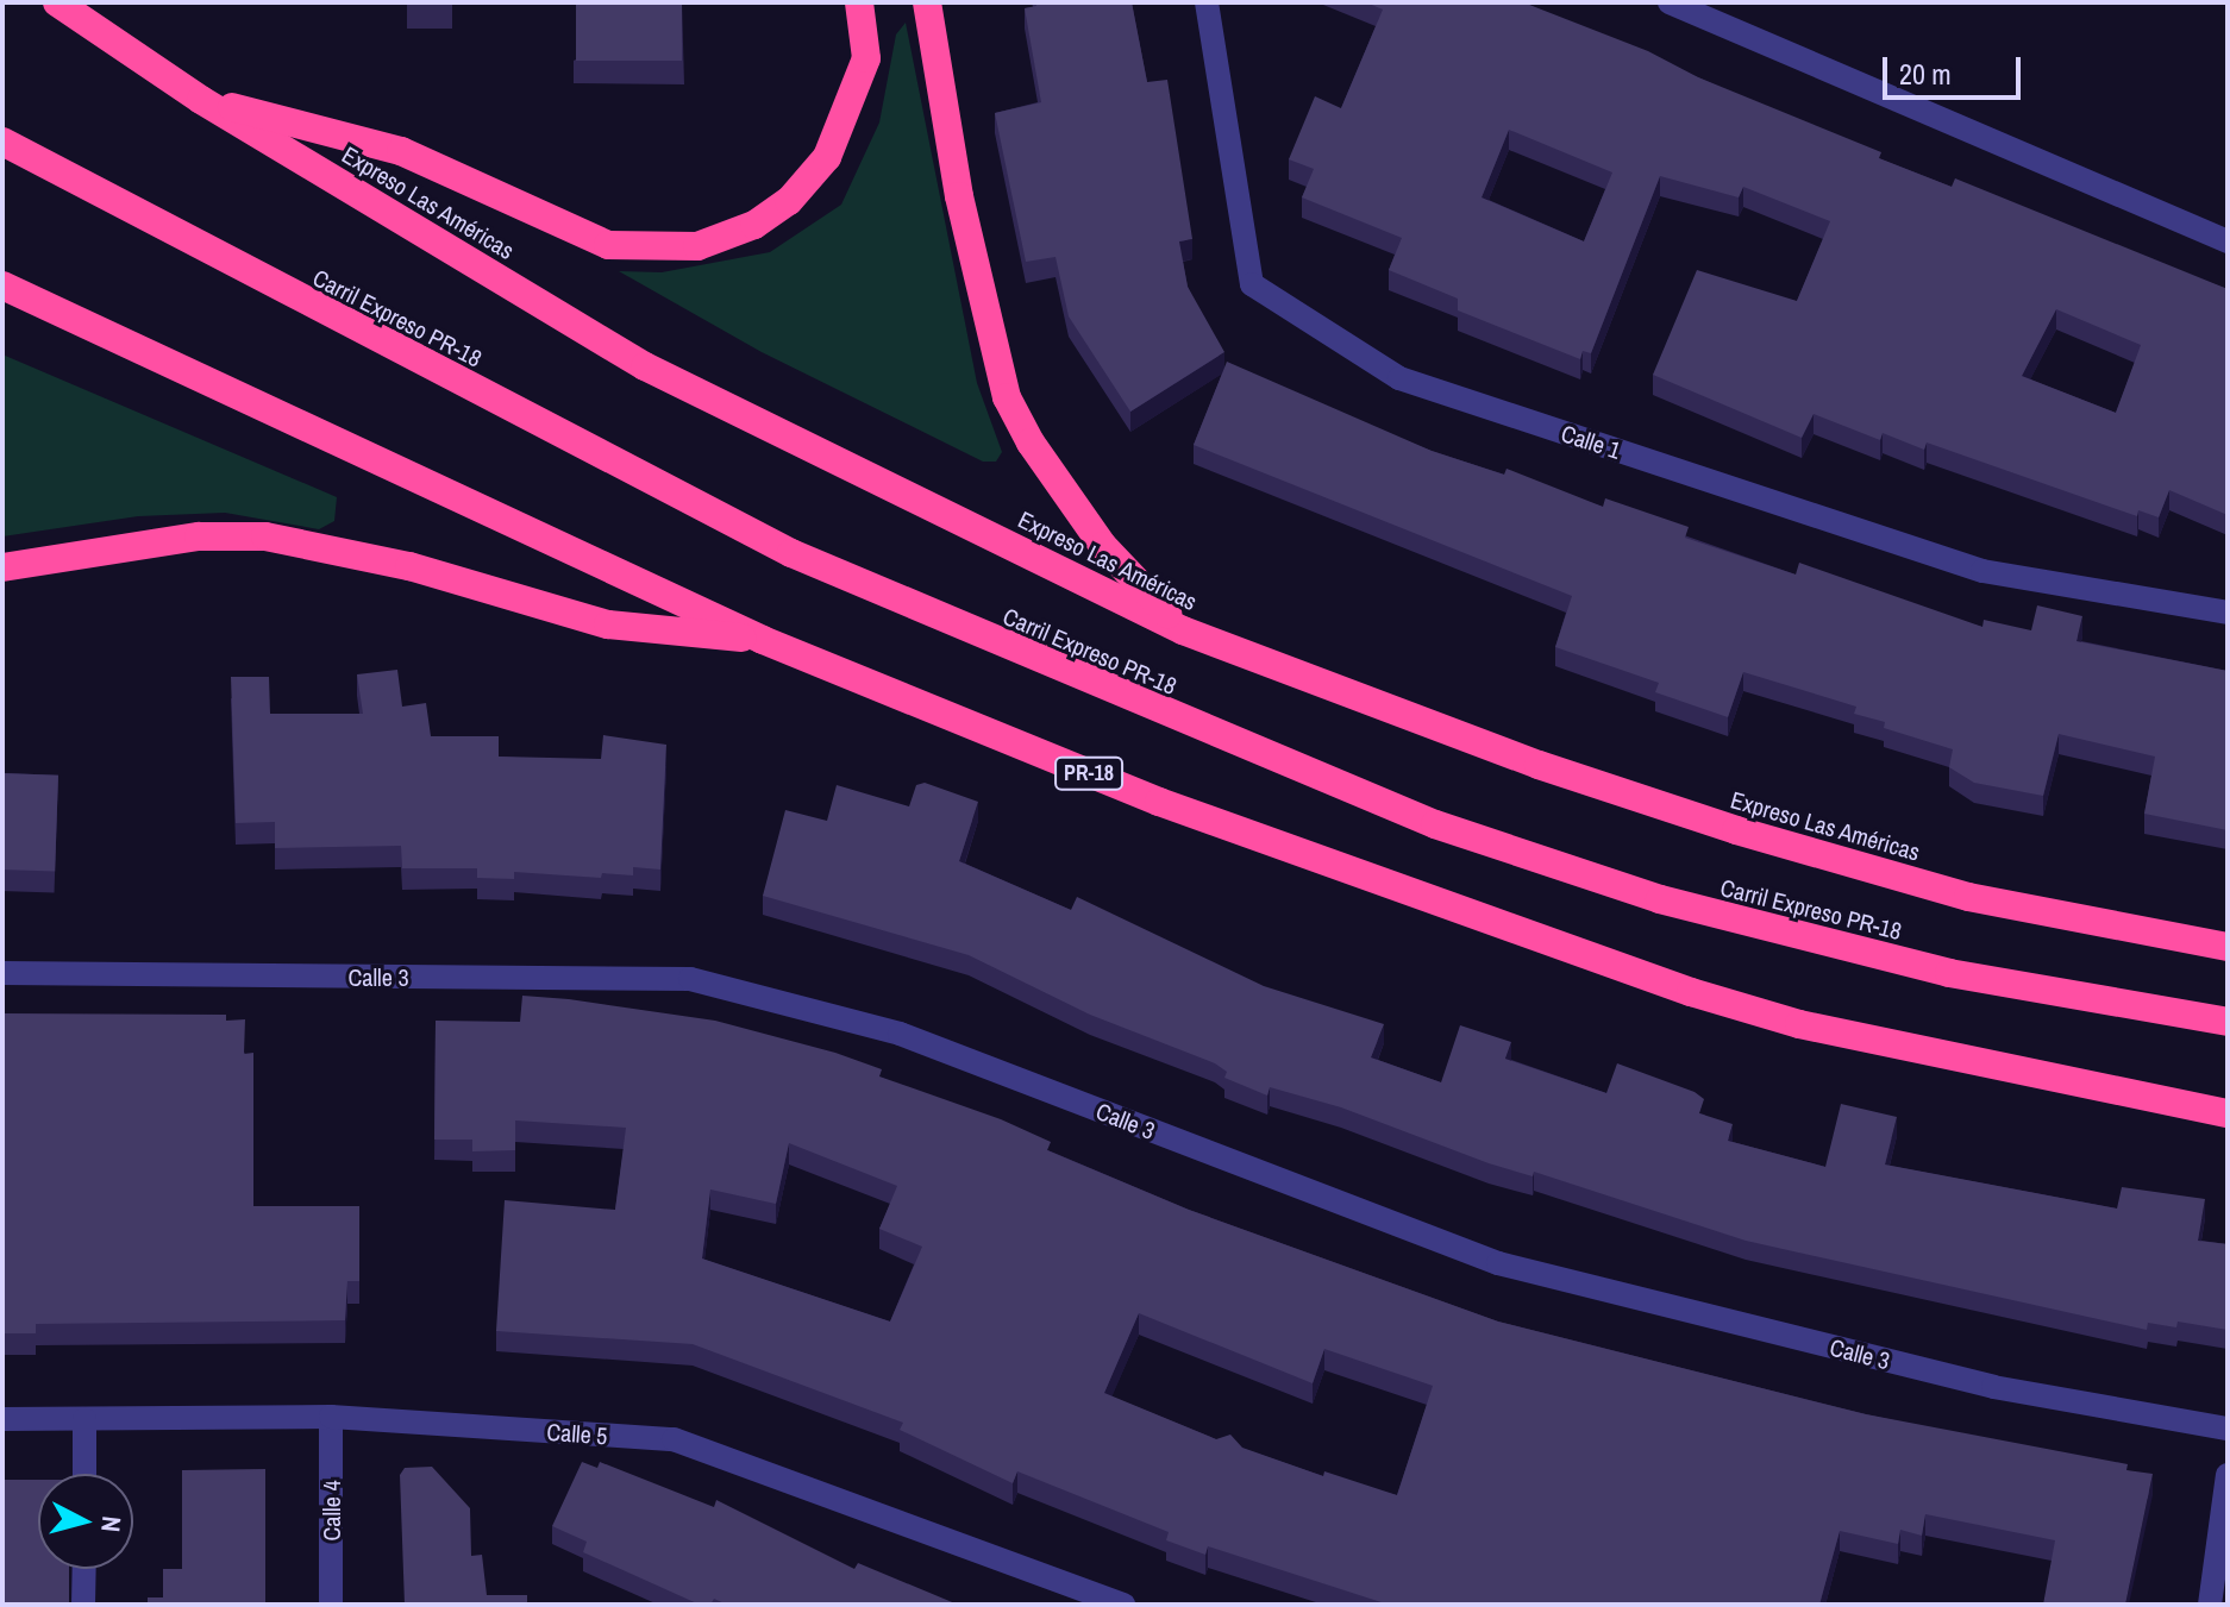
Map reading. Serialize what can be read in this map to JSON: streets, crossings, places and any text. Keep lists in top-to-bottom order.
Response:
{
  "streets": {
    "highway": ["Expreso Las Américas", "Carril Expreso PR-18", "PR-18"],
    "street": [
      "Calle 1",
      "Calle 3",
      "Calle 5",
      "Calle 4"
    ]
  },
  "crossings": [
    ["Calle 5", "Calle 4"]
  ],
  "scale_bar": "20 m",
  "north": "right"
}
